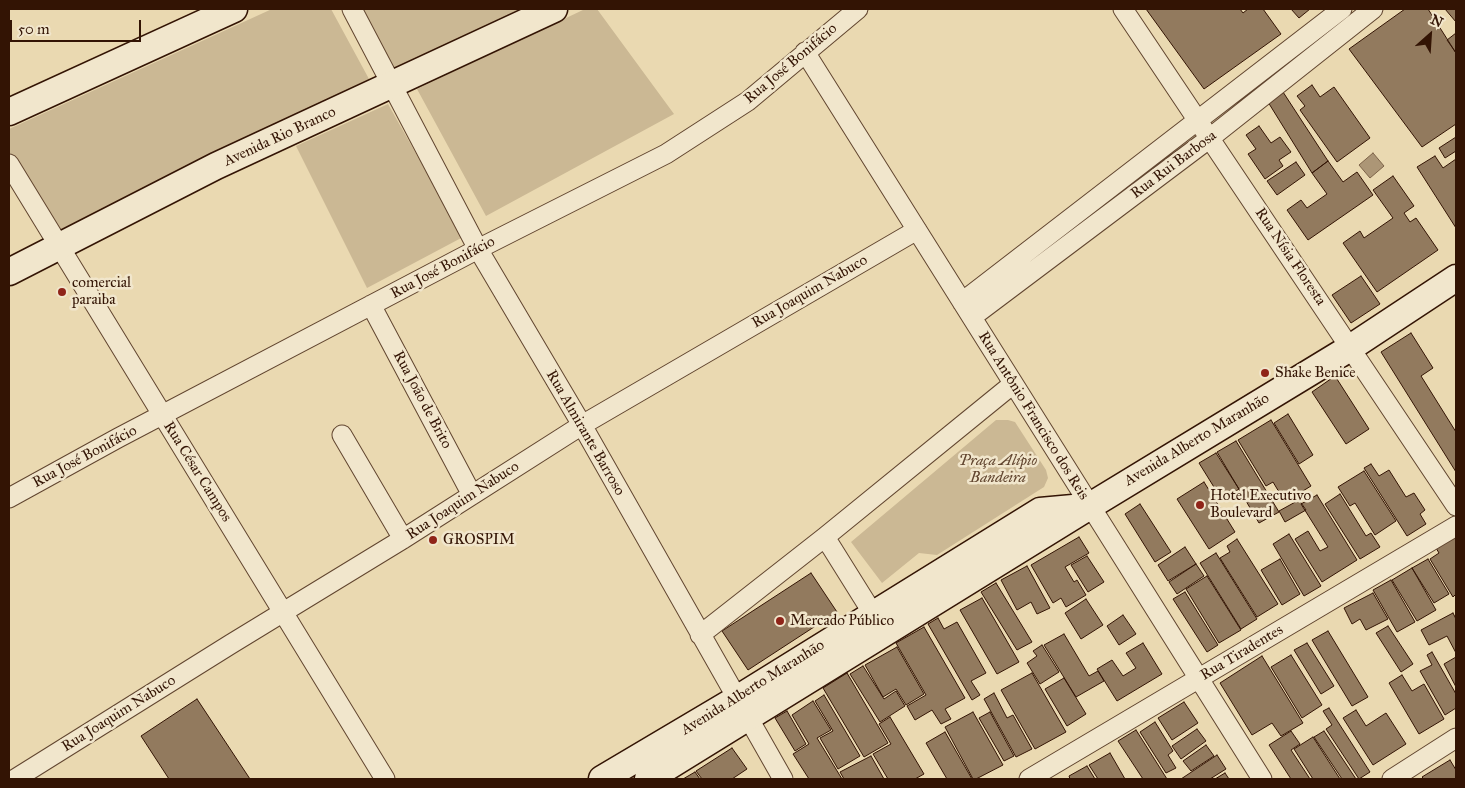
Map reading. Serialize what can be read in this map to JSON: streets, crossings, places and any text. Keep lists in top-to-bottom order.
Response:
{
  "streets": {
    "main road": ["Avenida Rio Branco", "Avenida Alberto Maranhão"],
    "street": [
      "Rua José Bonifácio",
      "Rua Rui Barbosa",
      "Rua Nísia Floresta",
      "Rua Joaquim Nabuco",
      "Rua João de Brito",
      "Rua Antônio Francisco dos Reis",
      "Rua Almirante Barroso",
      "Rua César Campos",
      "Rua Tiradentes"
    ]
  },
  "crossings": [
    ["Rua José Bonifácio", "Rua João de Brito"],
    ["Rua José Bonifácio", "Rua Antônio Francisco dos Reis"],
    ["Rua José Bonifácio", "Rua Almirante Barroso"],
    ["Rua José Bonifácio", "Rua César Campos"],
    ["Avenida Rio Branco", "Rua Almirante Barroso"],
    ["Avenida Rio Branco", "Rua César Campos"],
    ["Rua Rui Barbosa", "Rua Nísia Floresta"],
    ["Rua Rui Barbosa", "Rua Antônio Francisco dos Reis"],
    ["Rua Nísia Floresta", "Avenida Alberto Maranhão"],
    ["Rua Joaquim Nabuco", "Rua João de Brito"],
    ["Rua Joaquim Nabuco", "Rua Antônio Francisco dos Reis"],
    ["Rua Joaquim Nabuco", "Rua Almirante Barroso"],
    ["Rua Joaquim Nabuco", "Rua César Campos"],
    ["Rua Antônio Francisco dos Reis", "Avenida Alberto Maranhão"],
    ["Rua Antônio Francisco dos Reis", "Rua Tiradentes"],
    ["Rua Almirante Barroso", "Avenida Alberto Maranhão"]
  ],
  "parks": ["Praça Alípio Bandeira"],
  "places": [
    "comercial paraiba",
    "Shake Benice",
    "Hotel Executivo Boulevard",
    "GROSPIM",
    "Mercado Público"
  ],
  "scale_bar": "50 m",
  "north": "top right"
}
